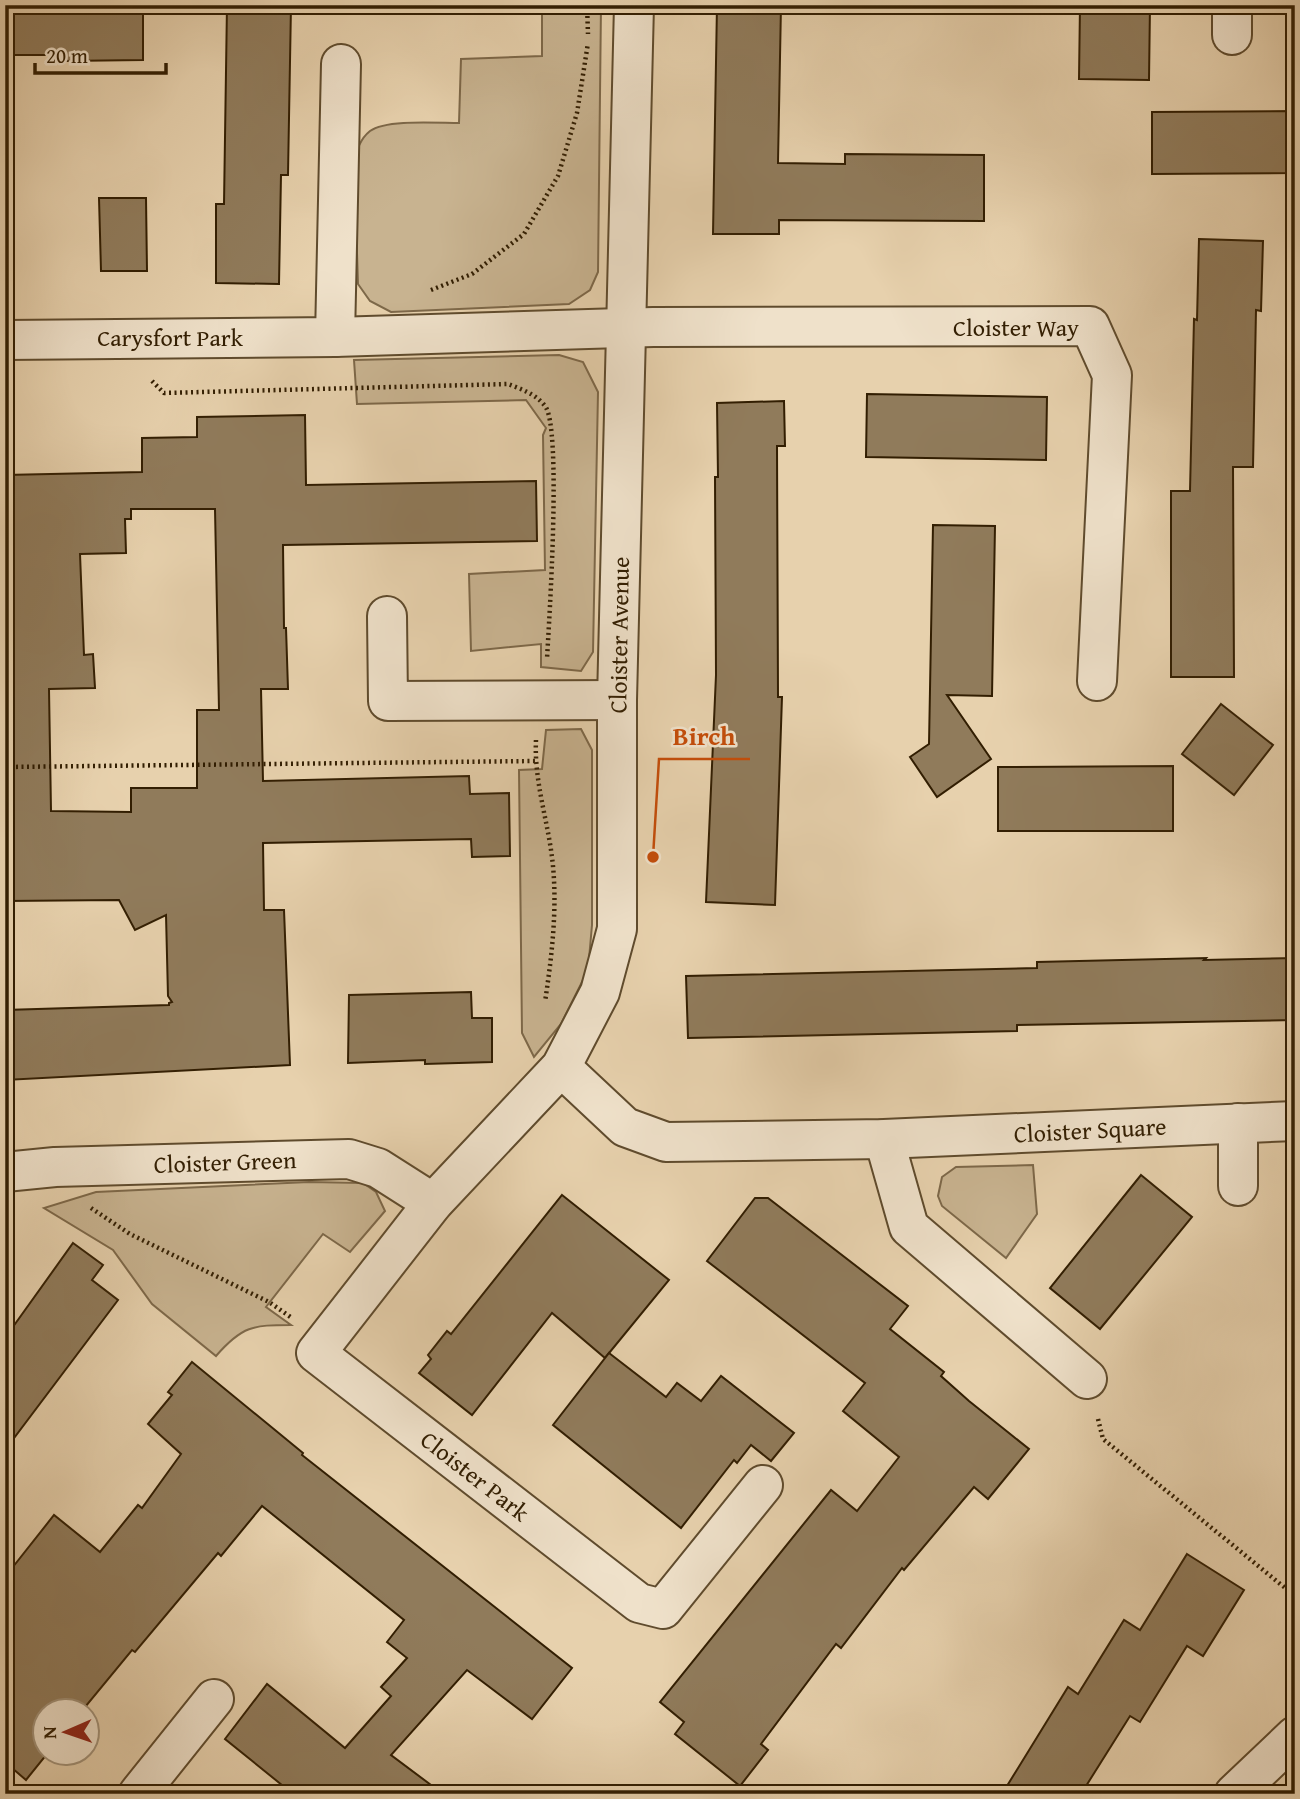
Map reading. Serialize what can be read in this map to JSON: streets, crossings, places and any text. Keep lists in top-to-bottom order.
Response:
{
  "streets": {
    "street": [
      "Cloister Way",
      "Carysfort Park",
      "Cloister Avenue",
      "Cloister Square",
      "Cloister Green",
      "Cloister Park"
    ]
  },
  "crossings": [
    ["Cloister Way", "Carysfort Park"],
    ["Cloister Way", "Cloister Avenue"],
    ["Carysfort Park", "Cloister Avenue"],
    ["Cloister Avenue", "Cloister Square"],
    ["Cloister Avenue", "Cloister Green"]
  ],
  "places": ["Birch"],
  "scale_bar": "20 m",
  "north": "left"
}
